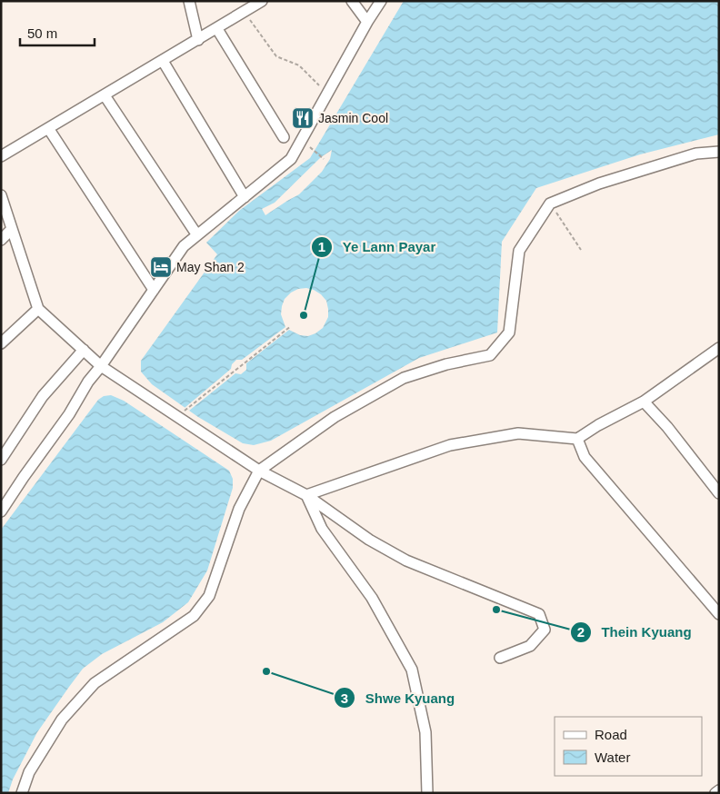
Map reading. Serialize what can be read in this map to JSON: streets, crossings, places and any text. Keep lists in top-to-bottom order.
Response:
{
  "places": {
    "restaurant": ["Jasmin Cool"],
    "hotel": ["May Shan 2"],
    "other": ["Ye Lann Payar", "Thein Kyuang", "Shwe Kyuang"]
  },
  "legend": ["Road", "Water"],
  "scale_bar": "50 m"
}
